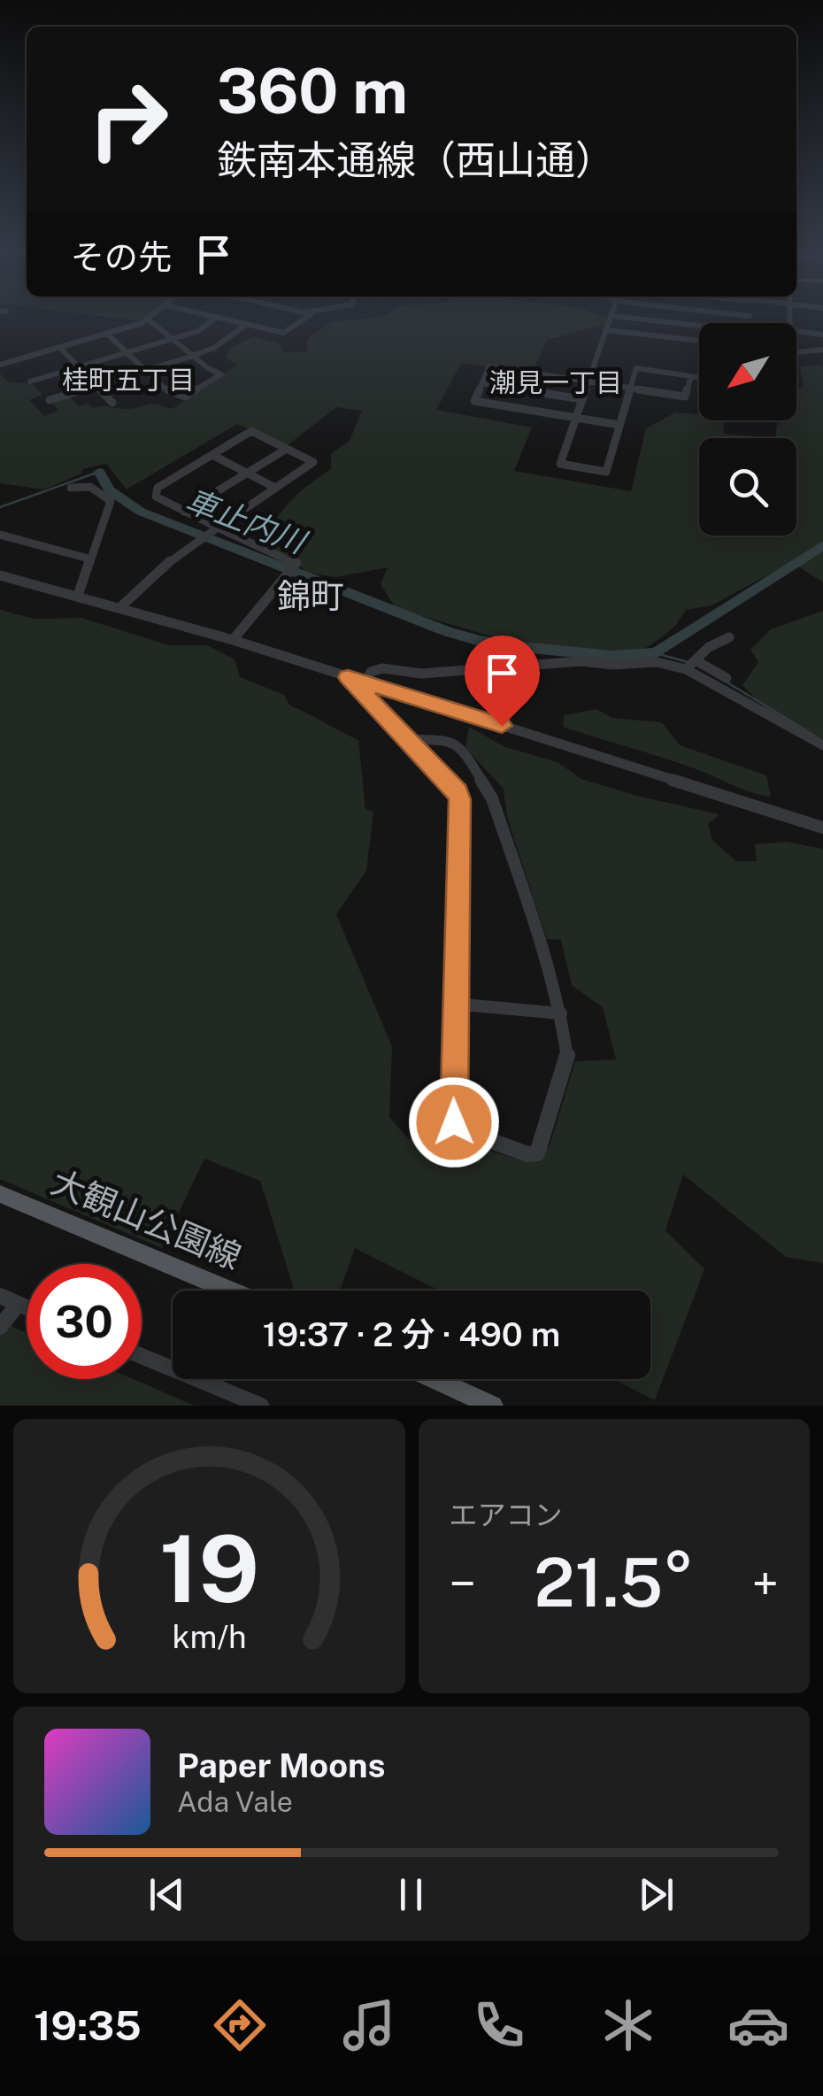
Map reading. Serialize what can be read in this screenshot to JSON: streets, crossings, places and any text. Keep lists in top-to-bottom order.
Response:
{
  "streets": {
    "main road": ["大観山公園線"]
  },
  "districts": ["桂町五丁目", "潮見一丁目", "錦町"],
  "water": ["車止内川"],
  "north": "bottom left",
  "page": {
    "turn": ["360 m", "鉄南本通線（西山通）"],
    "then": "その先",
    "limit": "30",
    "trip": "19:37 · 2 分 · 490 m",
    "tile": "エアコン",
    "heat": ["−", "21.5°", "+"],
    "song": ["Paper Moons", "Ada Vale"],
    "tabs": "19:35",
    "gauge": ["19", "km/h"]
  }
}
